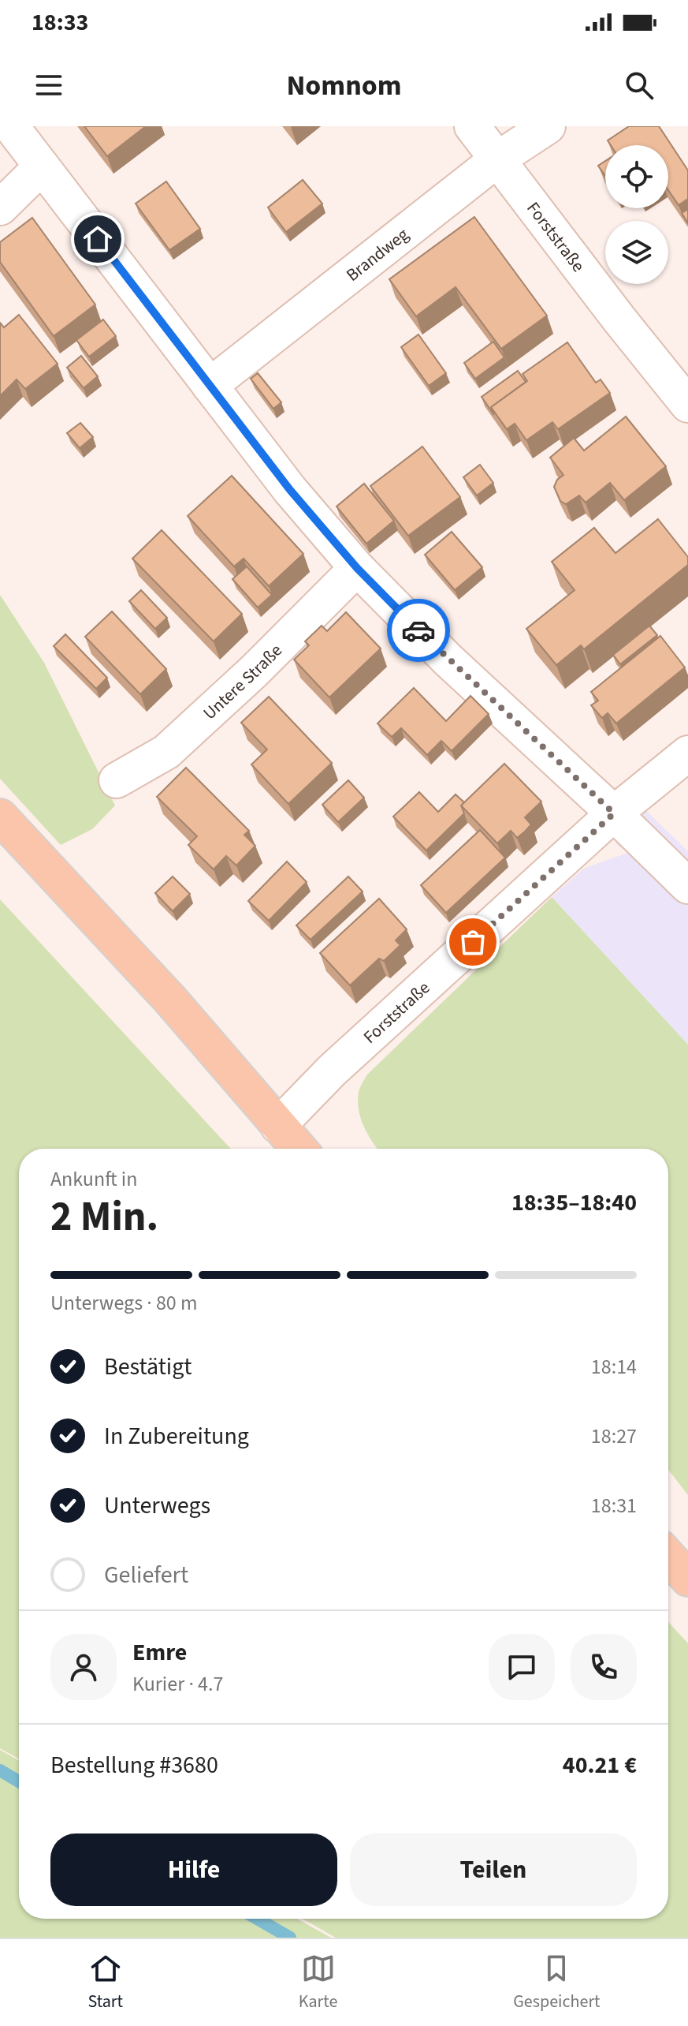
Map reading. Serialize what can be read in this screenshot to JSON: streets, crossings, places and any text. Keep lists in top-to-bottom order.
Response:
{
  "streets": {
    "street": ["Forststraße", "Brandweg", "Untere Straße"]
  },
  "crossings": [
    ["Forststraße", "Brandweg"]
  ],
  "page": {
    "status": "18:33",
    "header": "Nomnom",
    "heading": ["2 Min.", "Ankunft in", "18:35–18:40"],
    "panel": [
      "Emre",
      "Kurier · 4.7",
      "Bestellung #3680",
      "40.21 €"
    ],
    "bar": "Unterwegs · 80 m",
    "list": [
      ["Bestätigt", "18:14"],
      ["In Zubereitung", "18:27"],
      ["Unterwegs", "18:31"],
      "Geliefert"
    ],
    "buttons": ["Hilfe", "Teilen"],
    "tabs": ["Start", "Karte", "Gespeichert"]
  }
}
